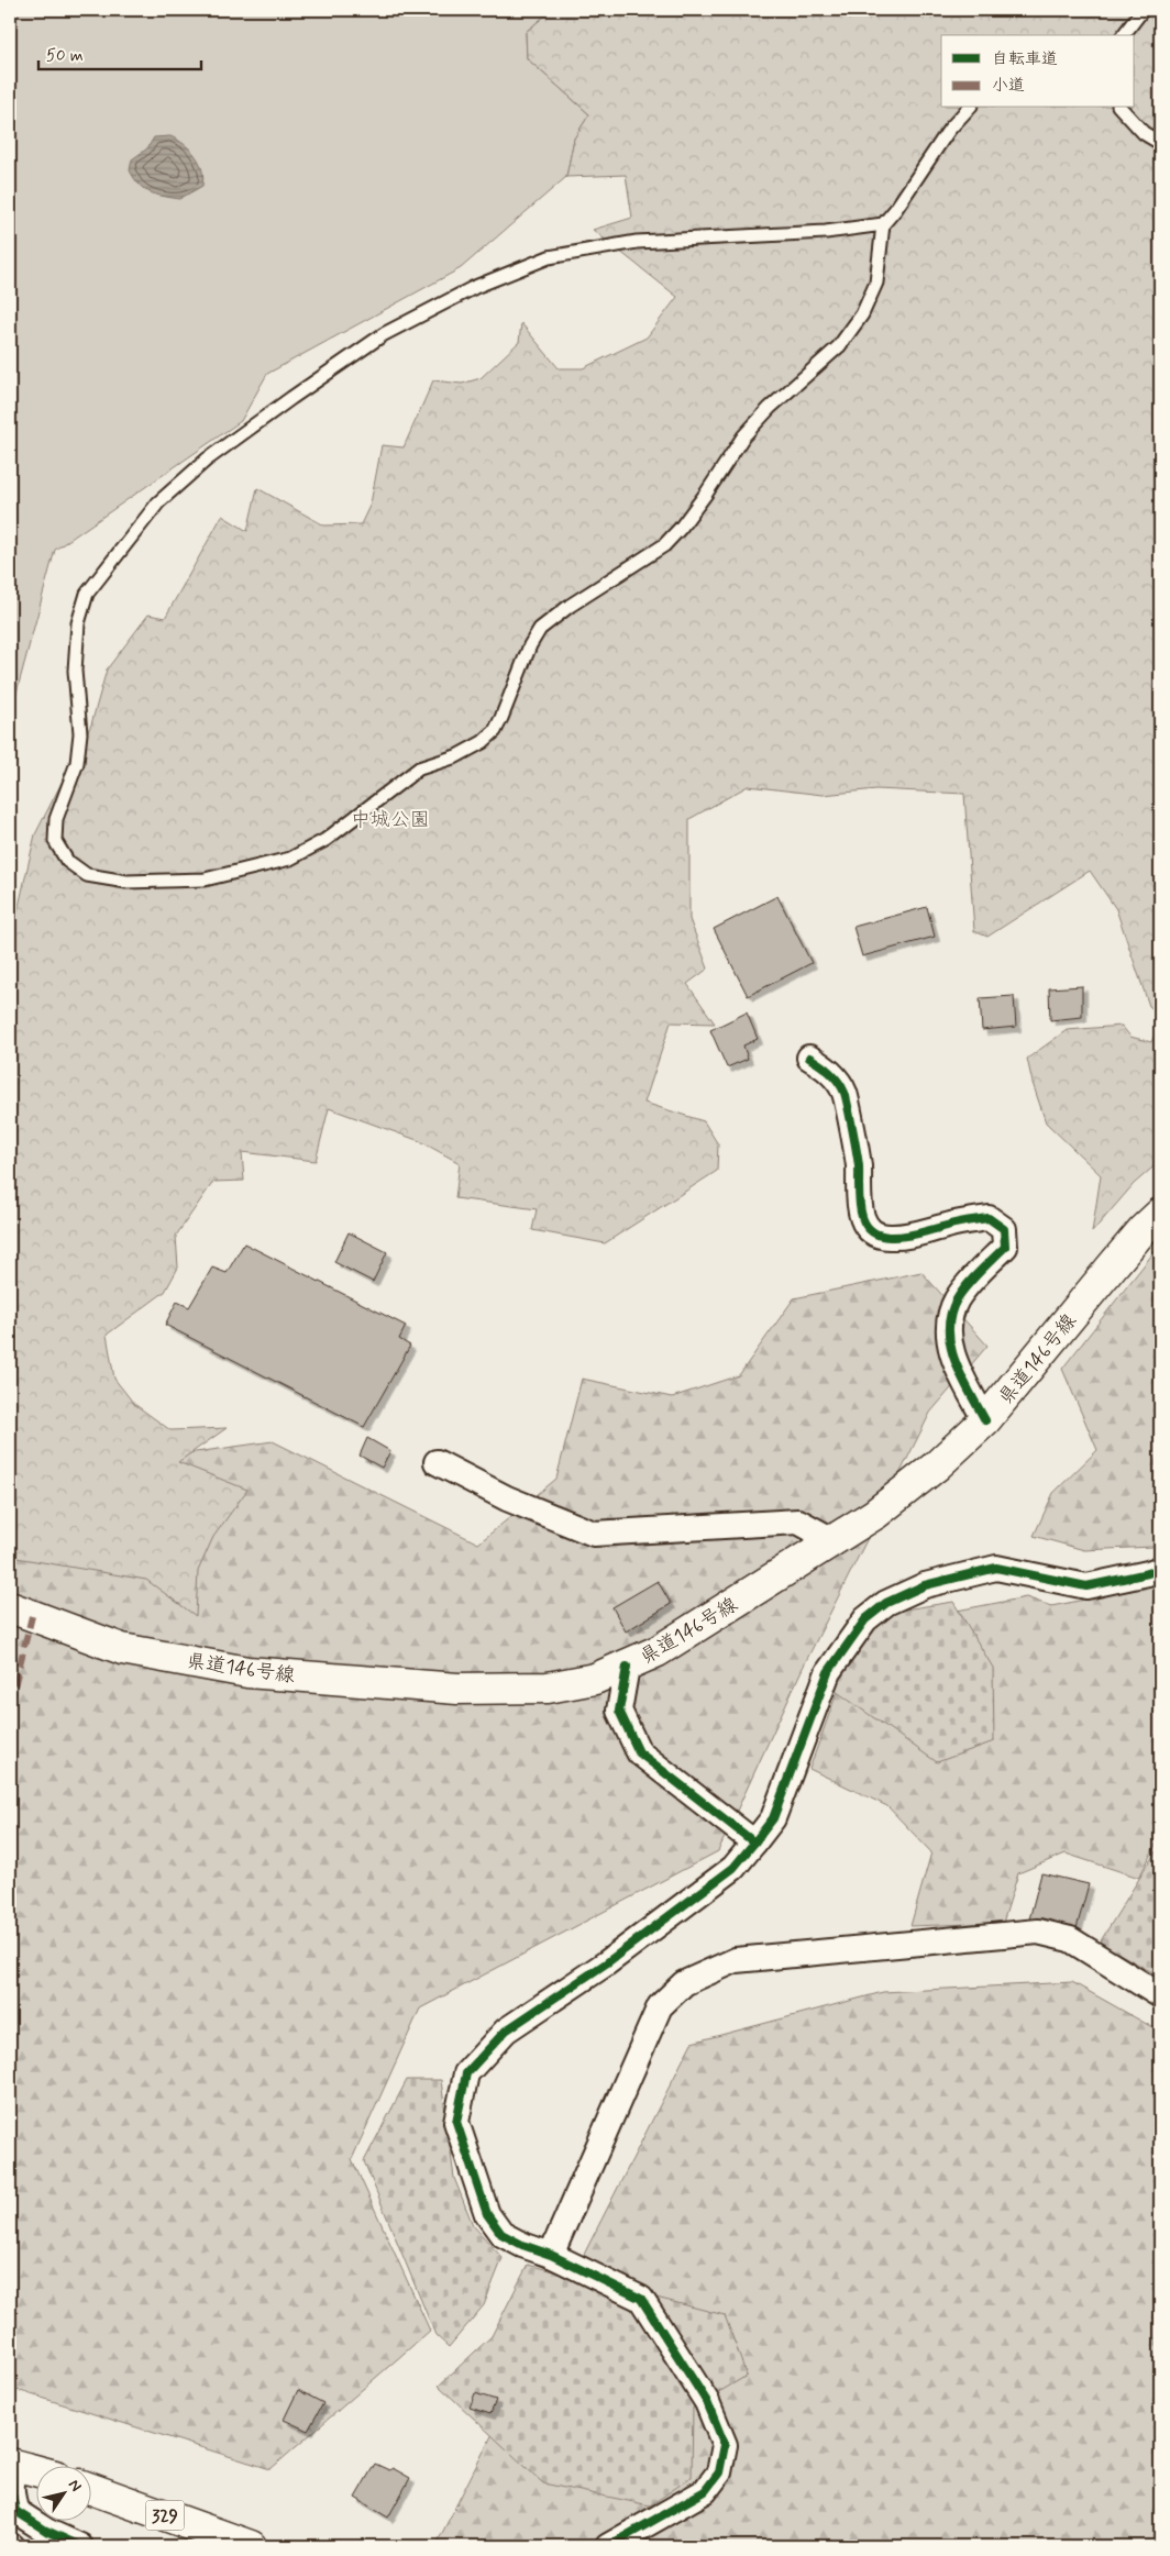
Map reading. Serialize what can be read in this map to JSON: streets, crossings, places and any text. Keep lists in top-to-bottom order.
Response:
{
  "streets": {
    "main road": ["県道146号線", "329"]
  },
  "parks": ["中城公園"],
  "legend": ["自転車道", "小道"],
  "scale_bar": "50 m",
  "north": "top right"
}
